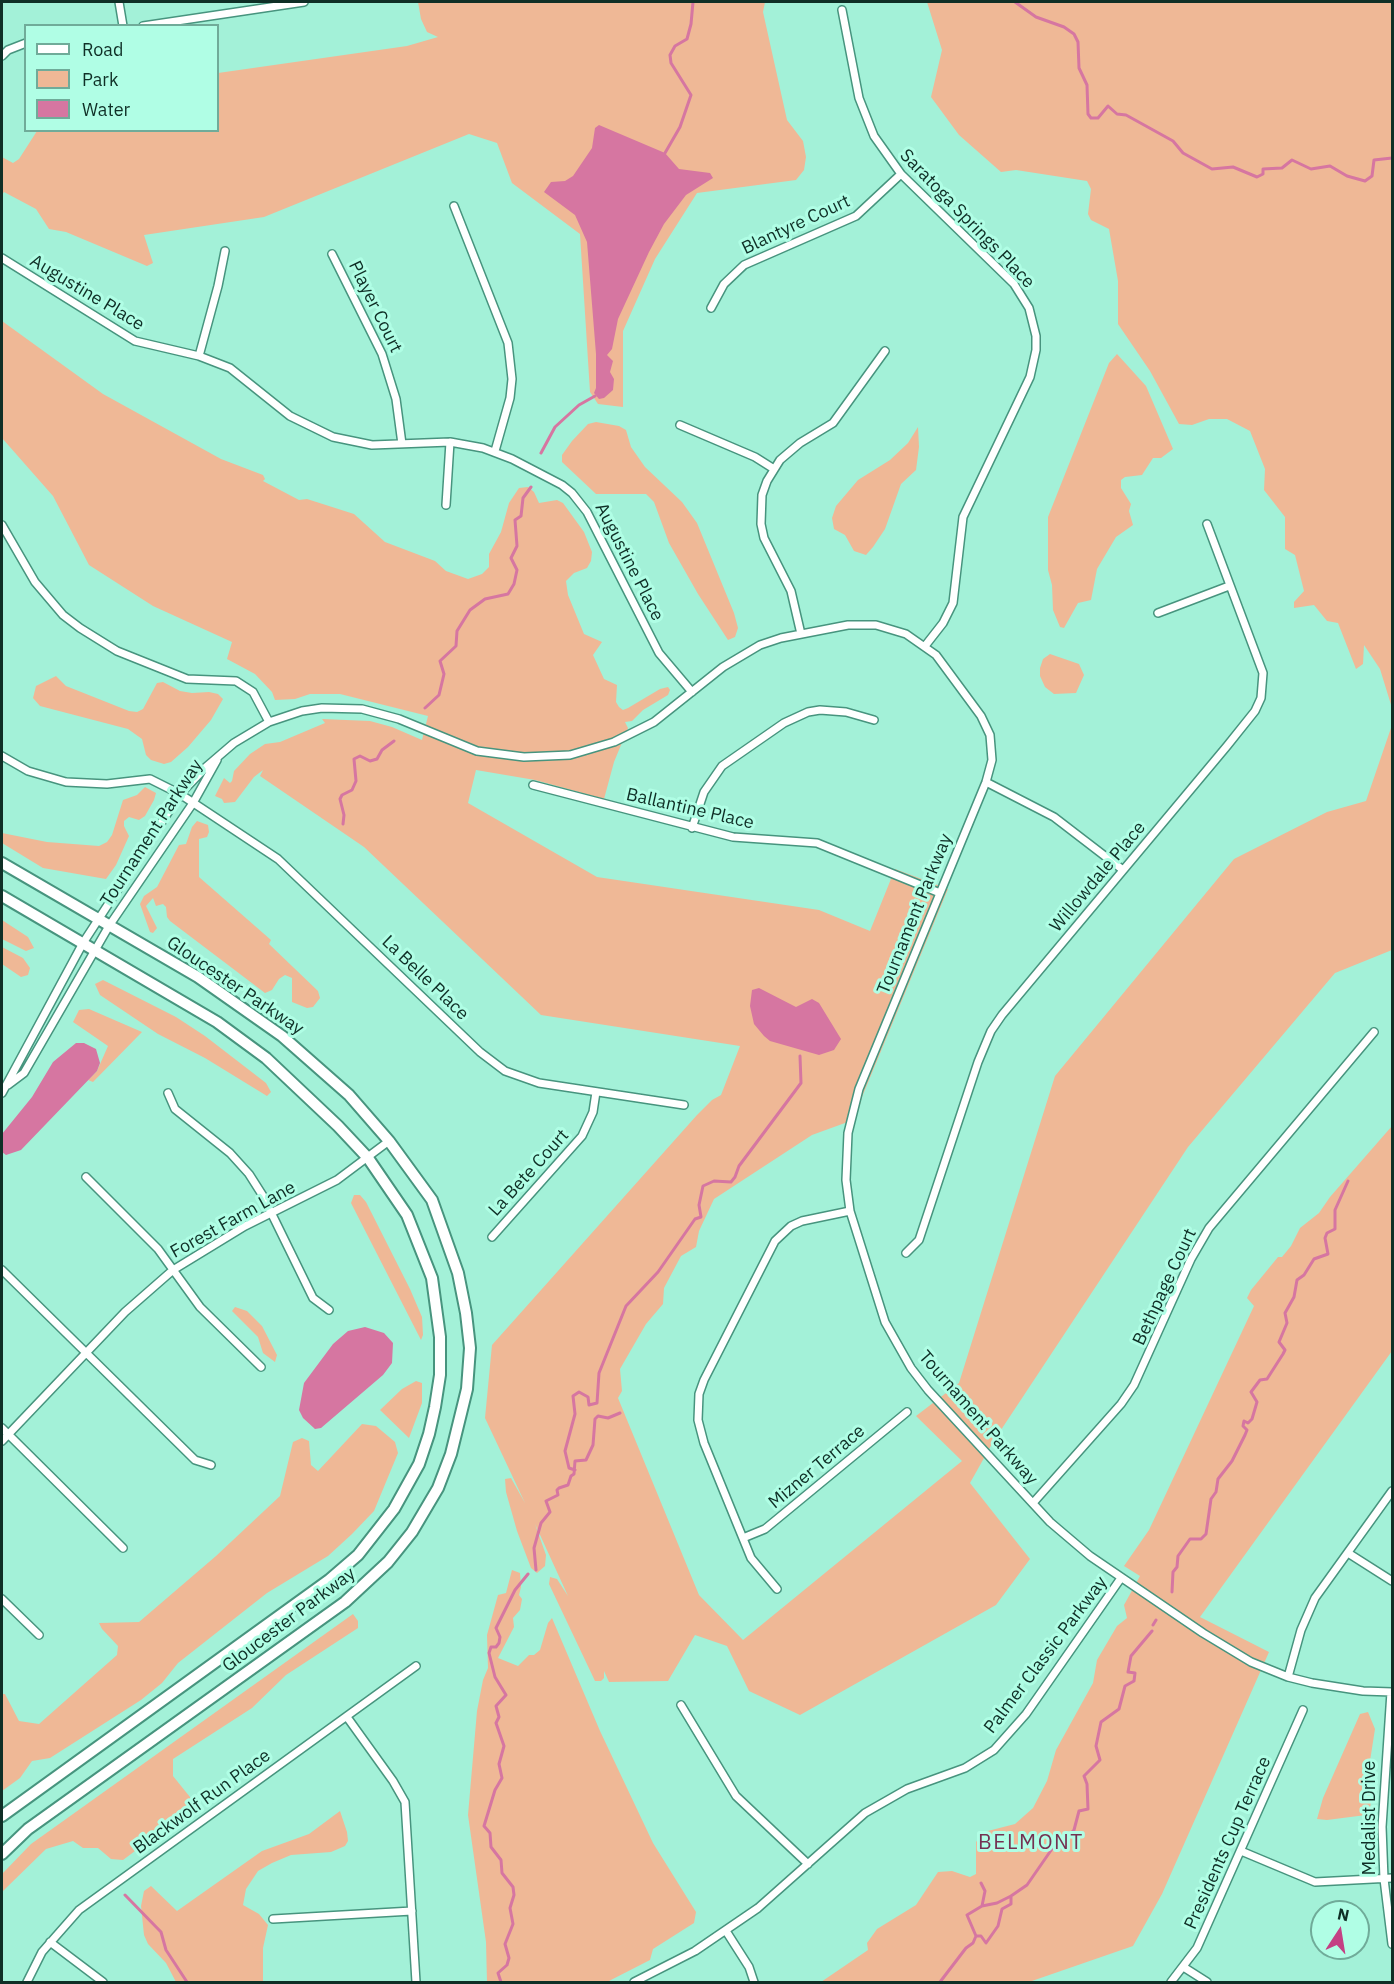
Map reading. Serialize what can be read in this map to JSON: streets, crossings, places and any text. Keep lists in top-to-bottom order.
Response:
{
  "streets": {
    "main road": ["Gloucester Parkway"],
    "street": [
      "Saratoga Springs Place",
      "Blantyre Court",
      "Augustine Place",
      "Player Court",
      "Ballantine Place",
      "Tournament Parkway",
      "Willowdale Place",
      "La Belle Place",
      "La Bete Court",
      "Forest Farm Lane",
      "Bethpage Court",
      "Mizner Terrace",
      "Palmer Classic Parkway",
      "Blackwolf Run Place",
      "Medalist Drive",
      "Presidents Cup Terrace"
    ]
  },
  "crossings": [
    ["Saratoga Springs Place", "Blantyre Court"],
    ["Saratoga Springs Place", "Tournament Parkway"],
    ["Augustine Place", "Player Court"],
    ["Augustine Place", "Tournament Parkway"],
    ["Ballantine Place", "Tournament Parkway"],
    ["Tournament Parkway", "La Belle Place"],
    ["Tournament Parkway", "Gloucester Parkway"],
    ["Tournament Parkway", "Bethpage Court"],
    ["Tournament Parkway", "Palmer Classic Parkway"],
    ["Tournament Parkway", "Medalist Drive"],
    ["La Belle Place", "La Bete Court"],
    ["Gloucester Parkway", "Forest Farm Lane"]
  ],
  "districts": ["BELMONT"],
  "legend": ["Road", "Park", "Water"],
  "north": "top"
}
